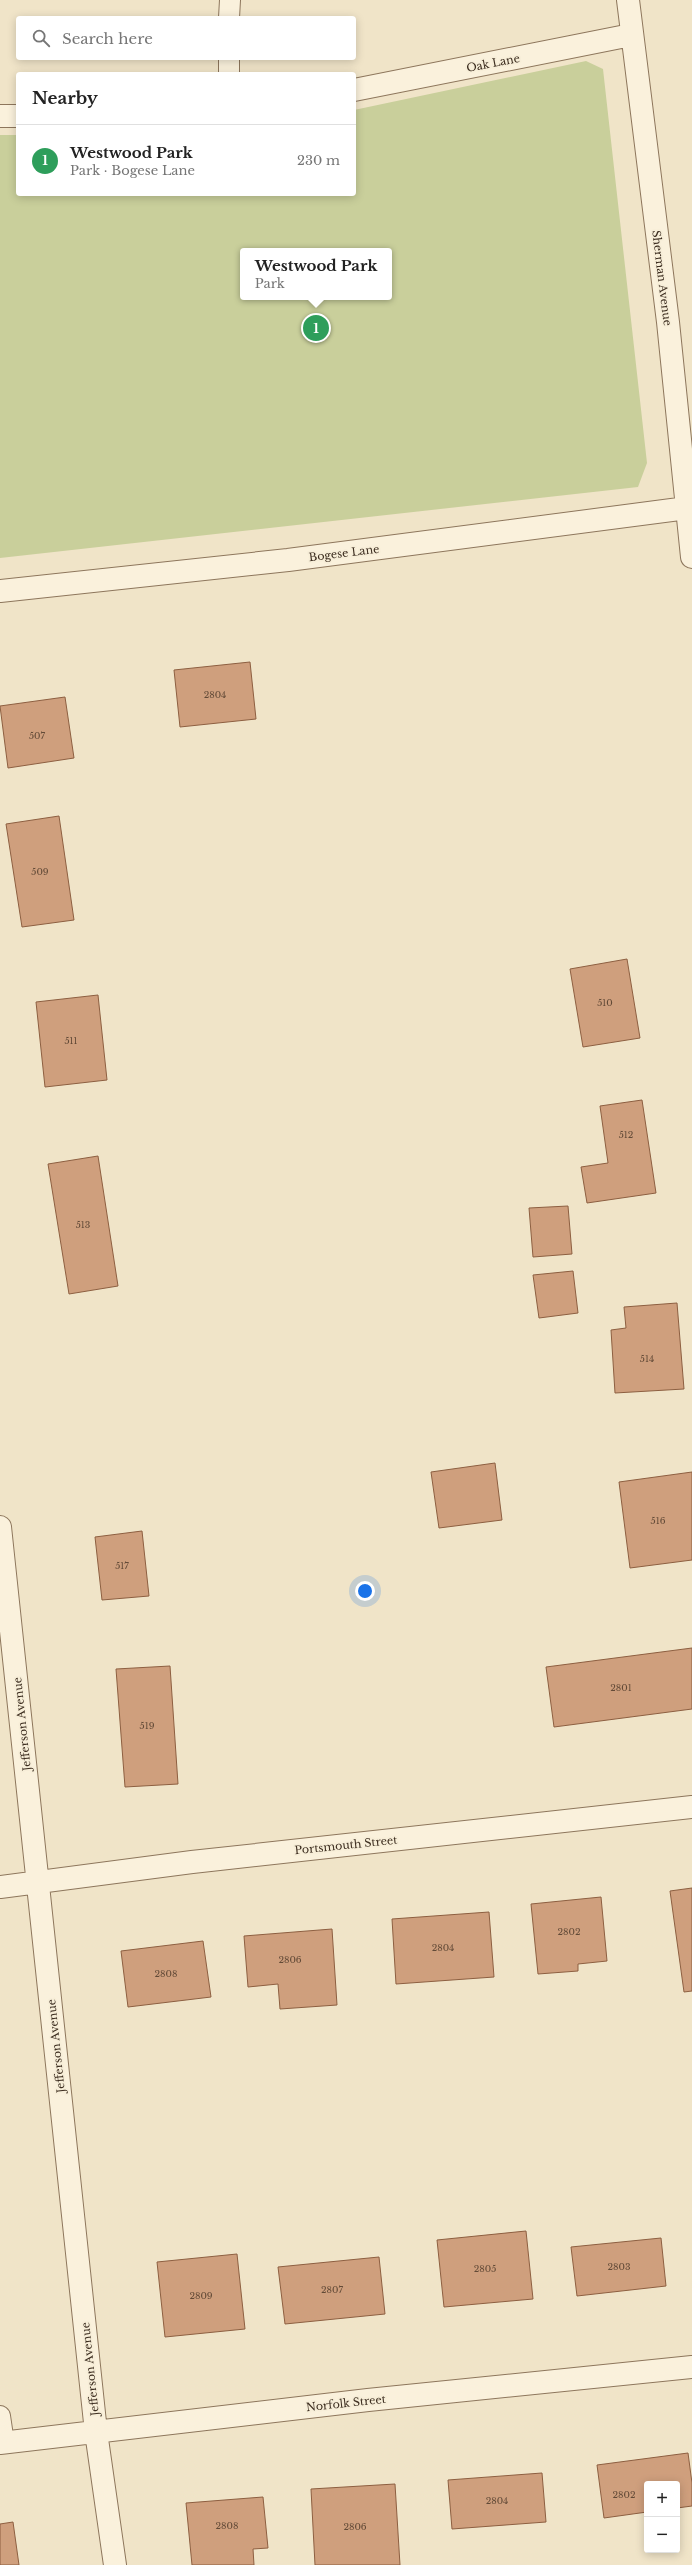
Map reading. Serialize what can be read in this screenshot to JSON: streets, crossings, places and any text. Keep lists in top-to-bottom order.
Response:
{
  "streets": {
    "street": [
      "Oak Lane",
      "Sherman Avenue",
      "Bogese Lane",
      "Jefferson Avenue",
      "Portsmouth Street",
      "Norfolk Street"
    ]
  },
  "crossings": [
    ["Oak Lane", "Sherman Avenue"],
    ["Sherman Avenue", "Bogese Lane"],
    ["Jefferson Avenue", "Portsmouth Street"],
    ["Jefferson Avenue", "Norfolk Street"]
  ],
  "house_numbers": [
    "2804",
    "507",
    "509",
    "510",
    "511",
    "512",
    "513",
    "514",
    "516",
    "517",
    "2801",
    "519",
    "2802",
    "2804",
    "2806",
    "2808",
    "2803",
    "2805",
    "2807",
    "2809",
    "2802",
    "2804",
    "2808",
    "2806"
  ],
  "page": {
    "search": "Search here",
    "heading": "Nearby",
    "list": [
      {
        "mark": "1",
        "name": "Westwood Park",
        "note": "Park · Bogese Lane",
        "value": "230 m"
      }
    ],
    "popup": ["Westwood Park", "Park"],
    "pins": "1",
    "map_buttons": ["+", "−"]
  }
}
